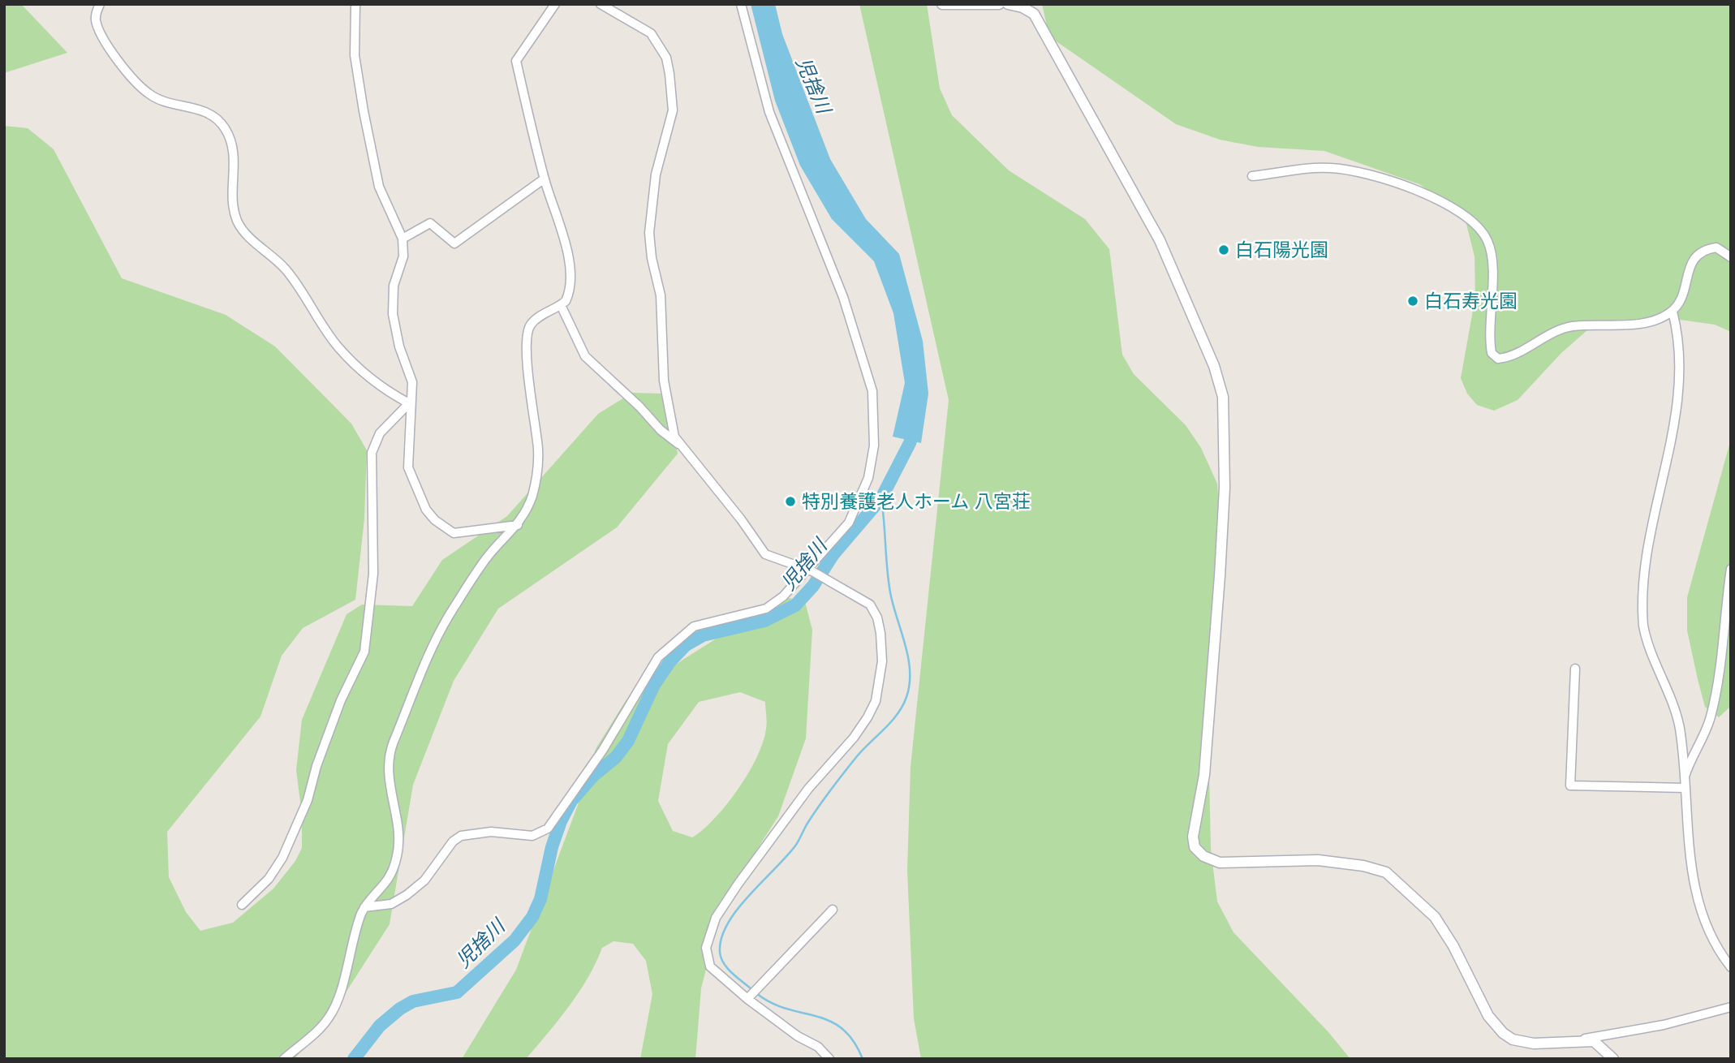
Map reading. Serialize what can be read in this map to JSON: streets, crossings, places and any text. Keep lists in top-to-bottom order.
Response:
{
  "water": ["児捨川"],
  "places": ["白石陽光園", "白石寿光園", "特別養護老人ホーム 八宮荘"]
}
